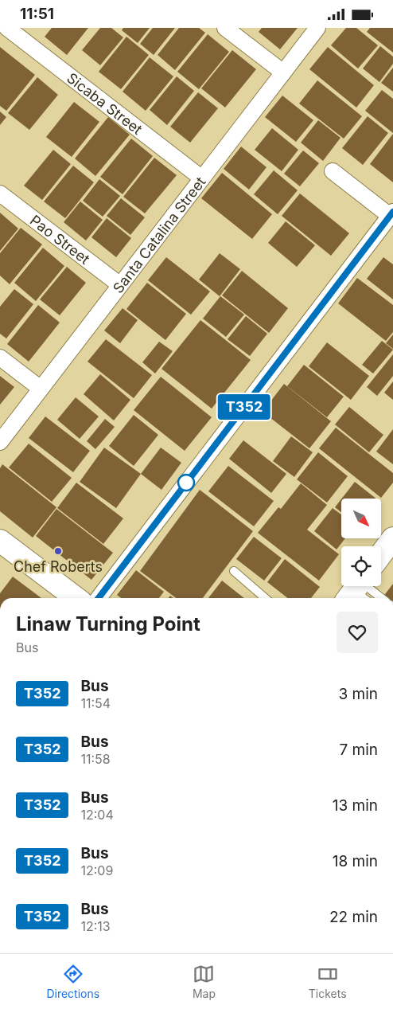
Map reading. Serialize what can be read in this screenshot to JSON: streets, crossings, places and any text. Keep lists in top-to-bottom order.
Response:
{
  "streets": {
    "street": ["Sicaba Street", "Santa Catalina Street", "Pao Street"]
  },
  "crossings": [
    ["Sicaba Street", "Santa Catalina Street"],
    ["Santa Catalina Street", "Pao Street"]
  ],
  "places": ["Chef Roberts"],
  "lines": ["bus line T352"],
  "north": "bottom right",
  "page": {
    "status": "11:51",
    "on_map": "T352",
    "heading": ["Linaw Turning Point", "Bus"],
    "list": [
      {
        "mark": "T352",
        "name": "Bus",
        "note": "11:54",
        "value": "3 min"
      },
      {
        "mark": "T352",
        "name": "Bus",
        "note": "11:58",
        "value": "7 min"
      },
      {
        "mark": "T352",
        "name": "Bus",
        "note": "12:04",
        "value": "13 min"
      },
      {
        "mark": "T352",
        "name": "Bus",
        "note": "12:09",
        "value": "18 min"
      },
      {
        "mark": "T352",
        "name": "Bus",
        "note": "12:13",
        "value": "22 min"
      }
    ],
    "tabs": ["Directions", "Map", "Tickets"]
  }
}
